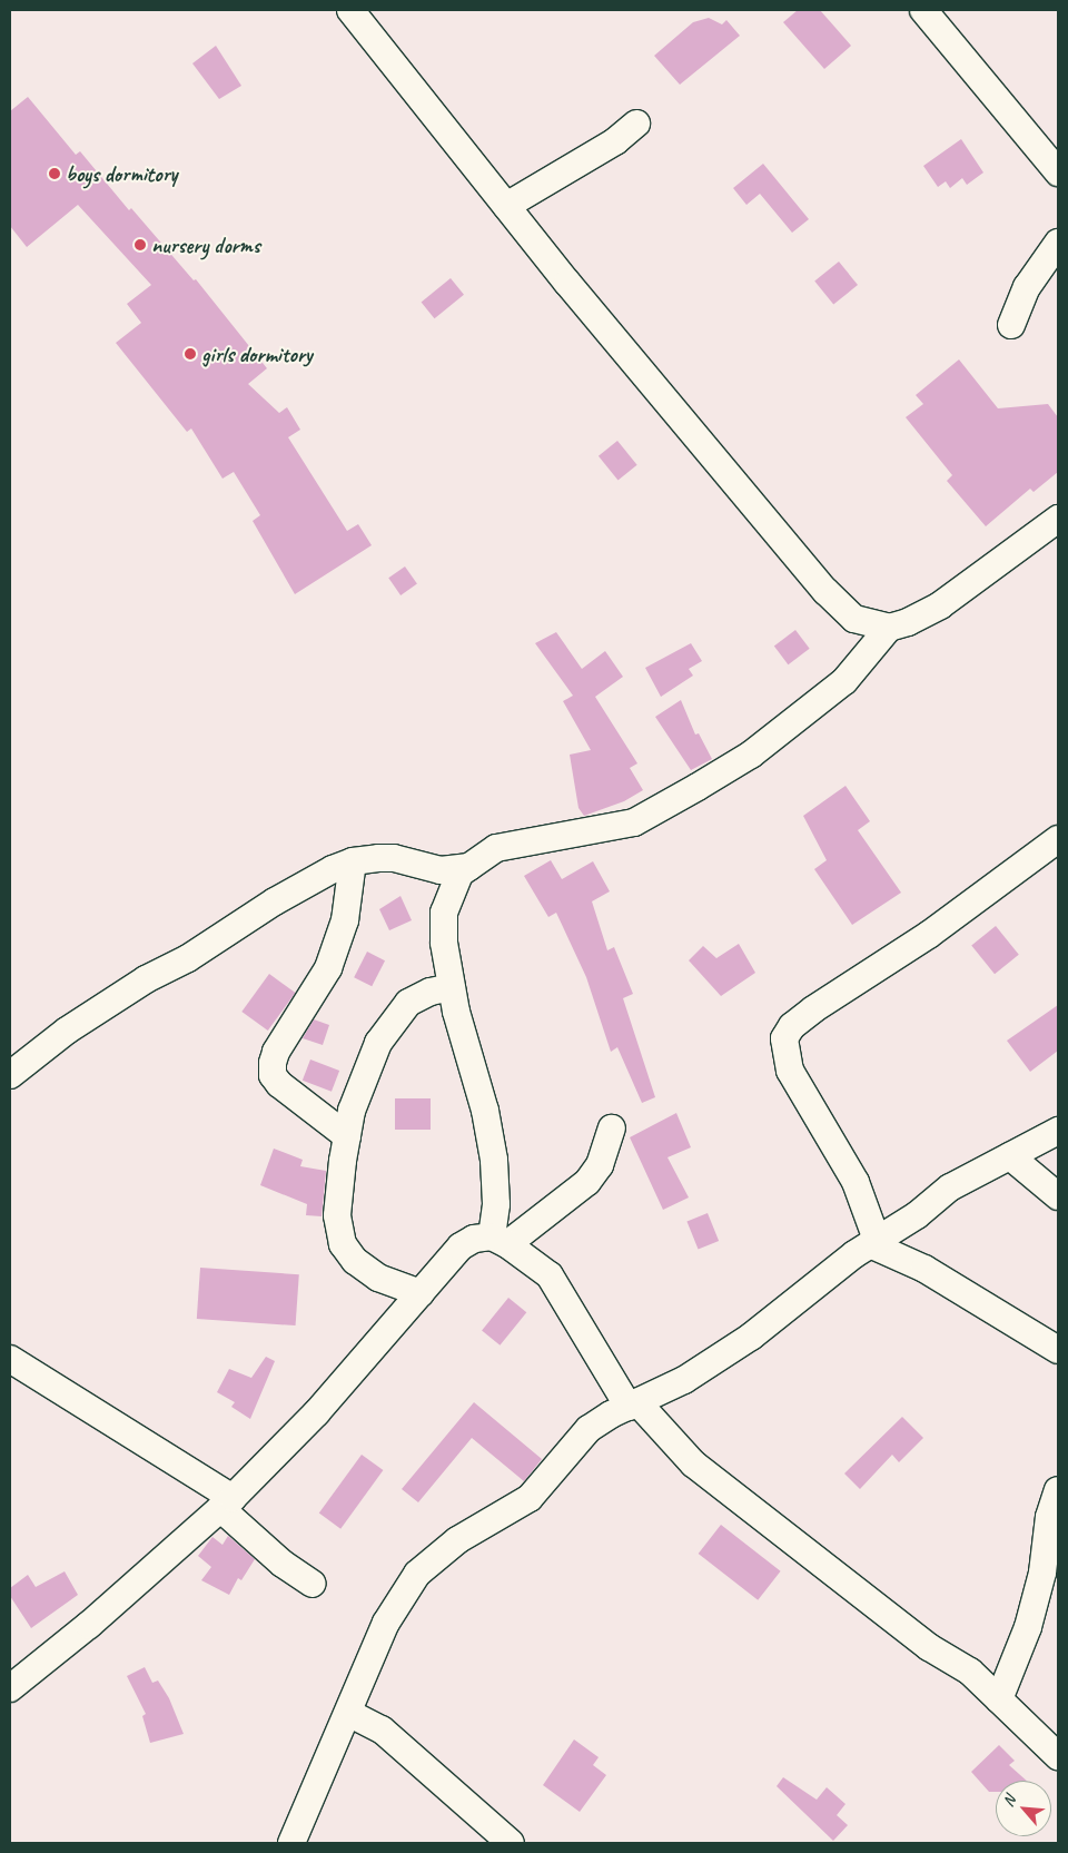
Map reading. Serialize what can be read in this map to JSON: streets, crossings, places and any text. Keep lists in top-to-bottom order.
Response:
{
  "places": ["boys dormitory", "nursery dorms", "girls dormitory"],
  "north": "top left"
}
